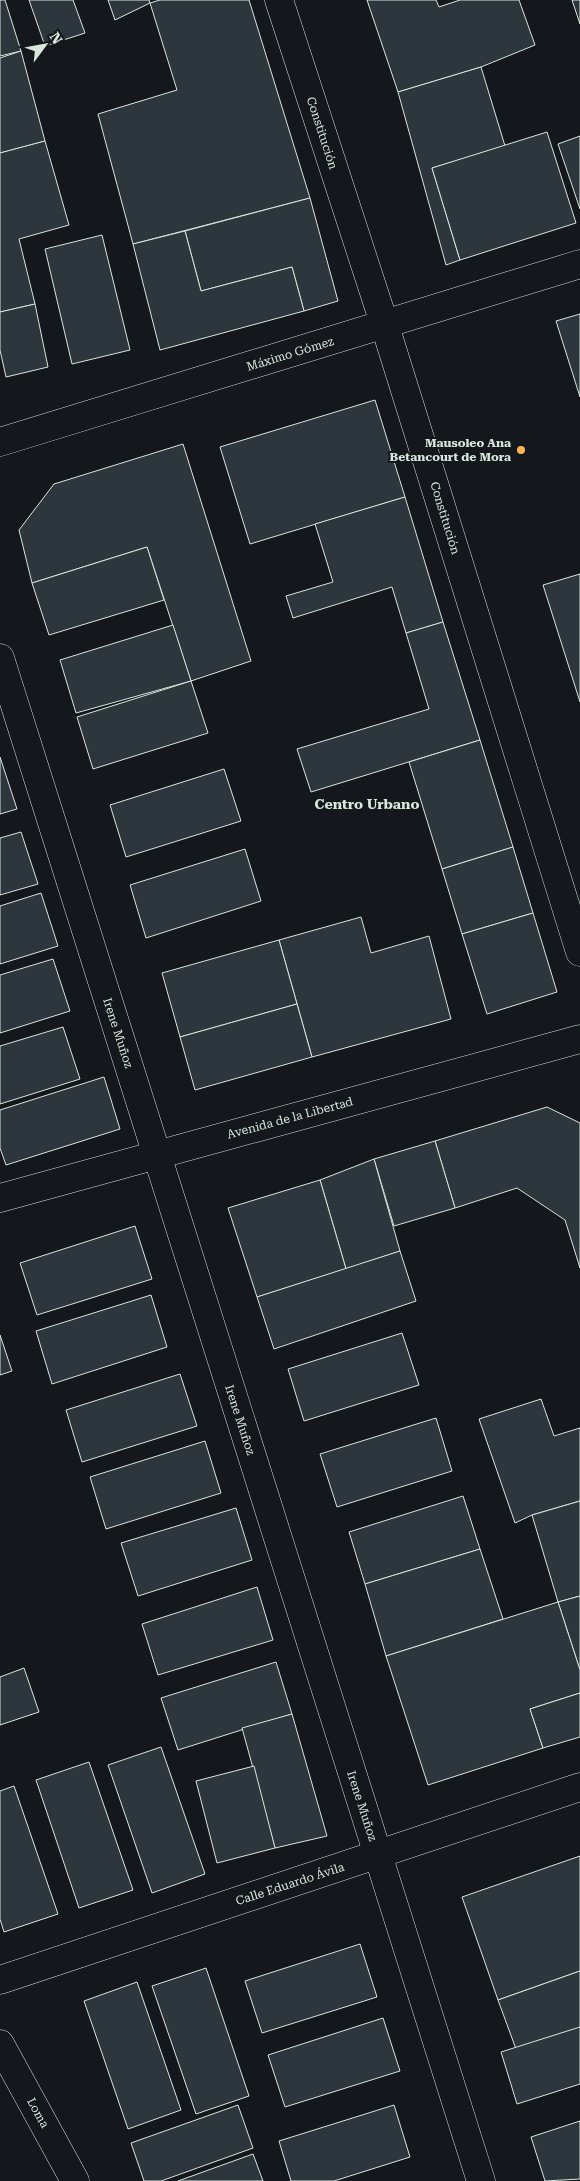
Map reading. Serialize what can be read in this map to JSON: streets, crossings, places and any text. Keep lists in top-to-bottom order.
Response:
{
  "streets": {
    "street": [
      "Constitución",
      "Máximo Gómez",
      "Irene Muñoz",
      "Avenida de la Libertad",
      "Calle Eduardo Ávila",
      "Loma"
    ]
  },
  "crossings": [
    ["Constitución", "Máximo Gómez"],
    ["Irene Muñoz", "Avenida de la Libertad"],
    ["Irene Muñoz", "Calle Eduardo Ávila"]
  ],
  "districts": ["Centro Urbano"],
  "places": ["Mausoleo Ana Betancourt de Mora"],
  "north": "top right"
}
